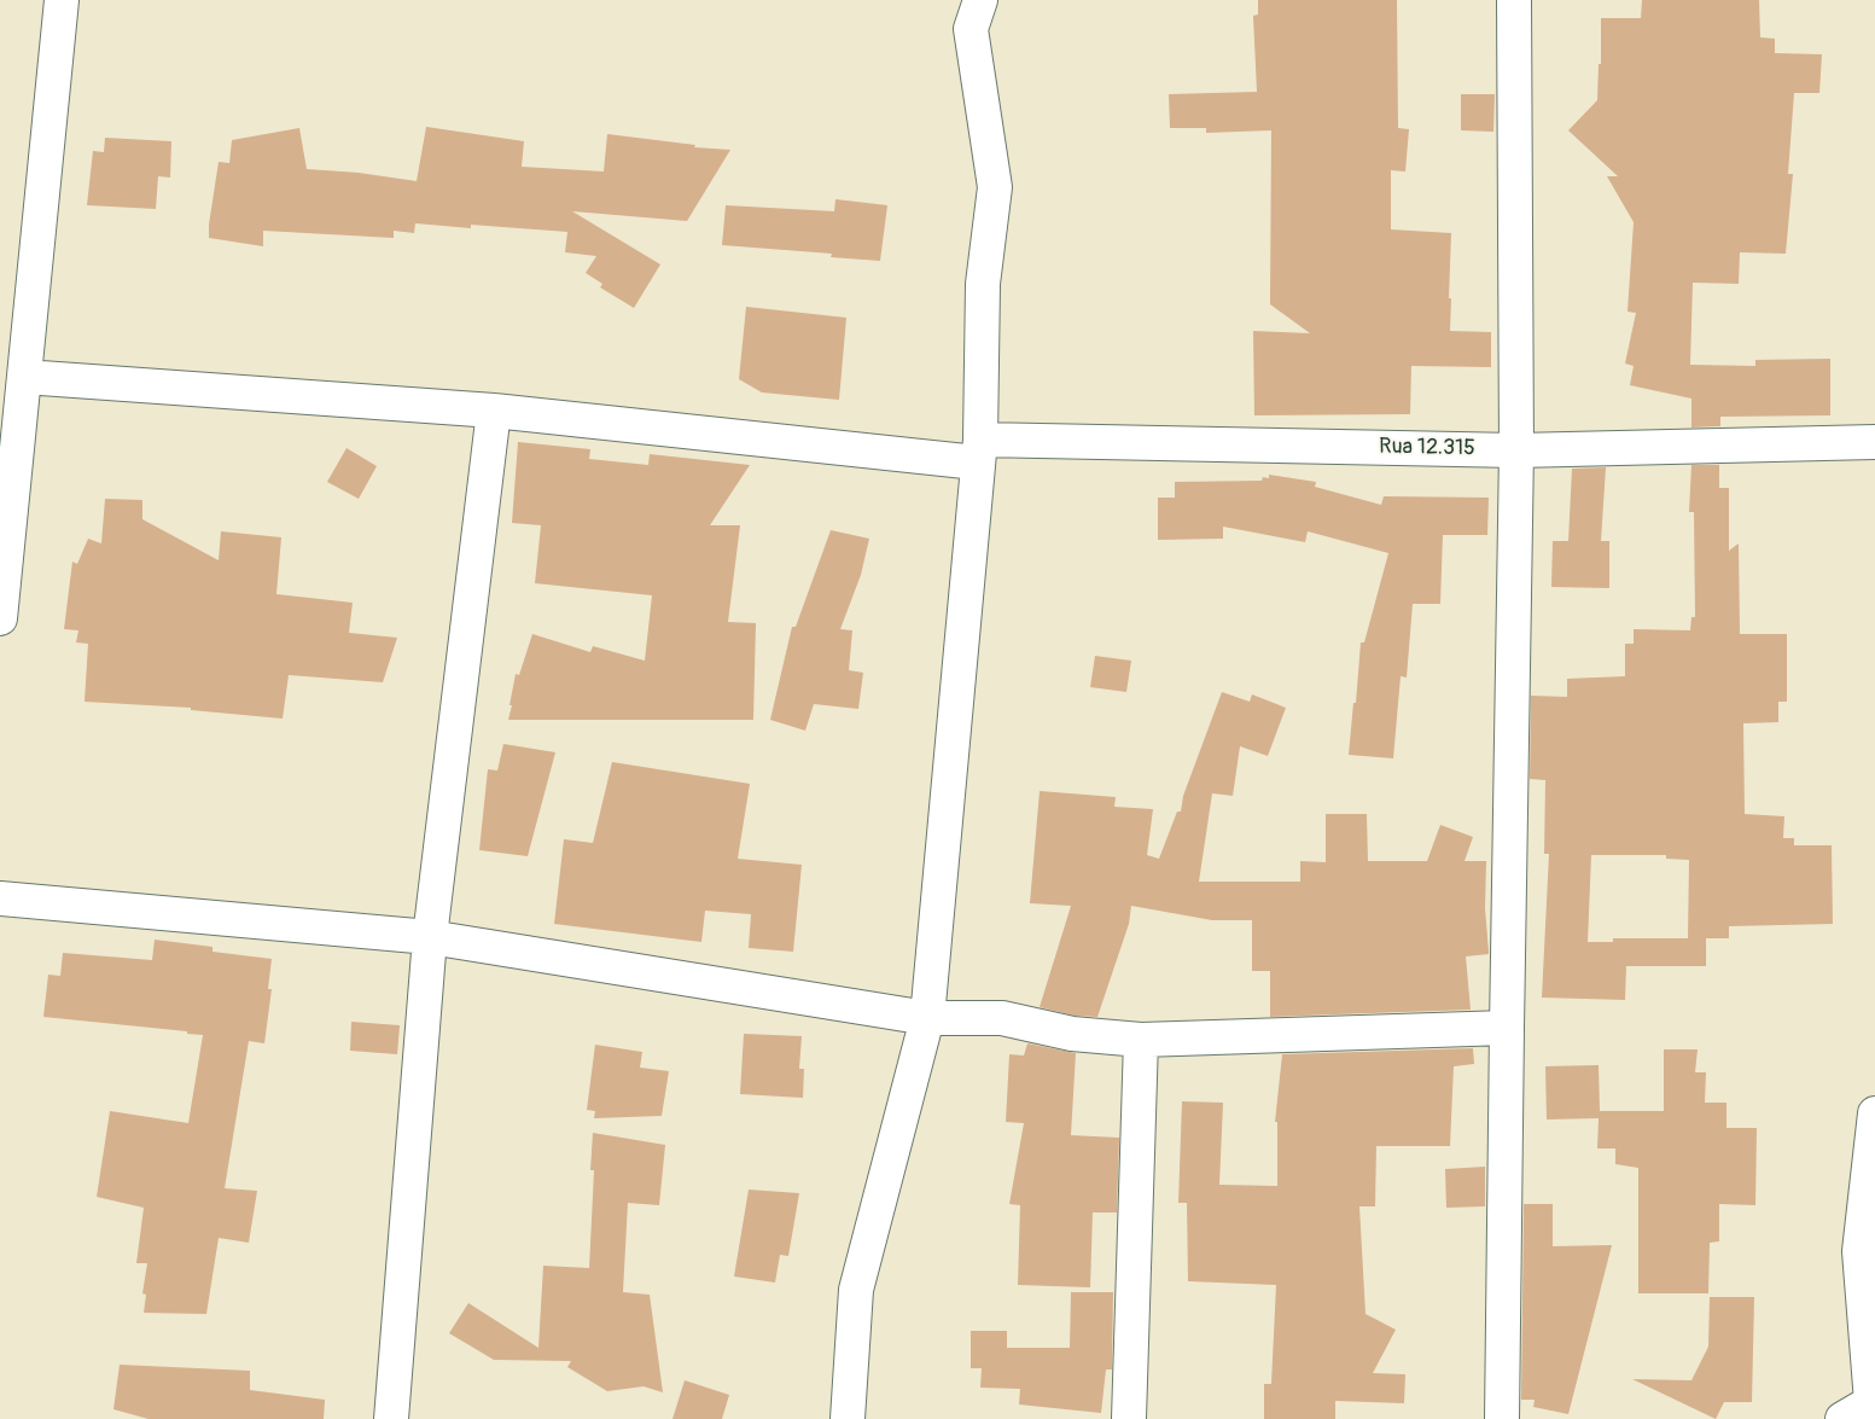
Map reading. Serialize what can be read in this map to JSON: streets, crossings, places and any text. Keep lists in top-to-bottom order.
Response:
{
  "streets": {
    "street": ["Rua 12.315"]
  }
}
